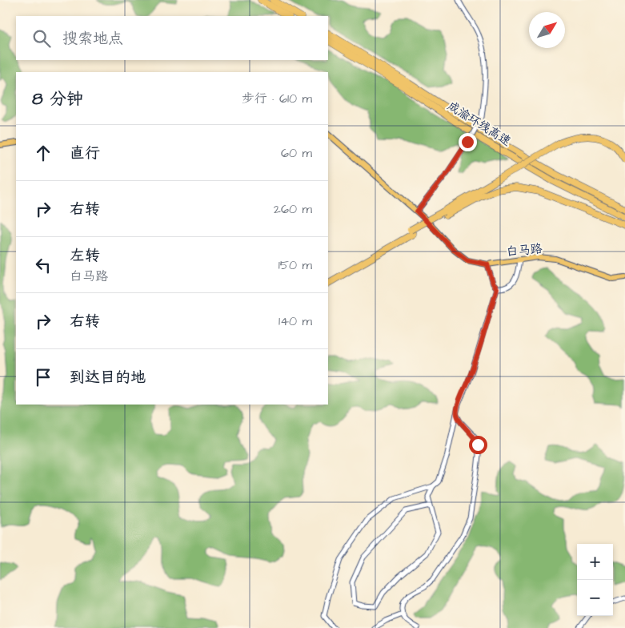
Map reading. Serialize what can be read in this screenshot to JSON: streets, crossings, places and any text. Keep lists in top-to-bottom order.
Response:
{
  "streets": {
    "highway": ["成渝环线高速"],
    "main road": ["白马路"]
  },
  "north": "top right",
  "page": {
    "search": "搜索地点",
    "heading": ["8 分钟", "步行 · 610 m"],
    "list": [
      ["直行", "60 m"],
      ["右转", "260 m"],
      ["左转", "白马路", "150 m"],
      ["右转", "140 m"],
      "到达目的地"
    ],
    "map_buttons": ["+", "−"]
  }
}
